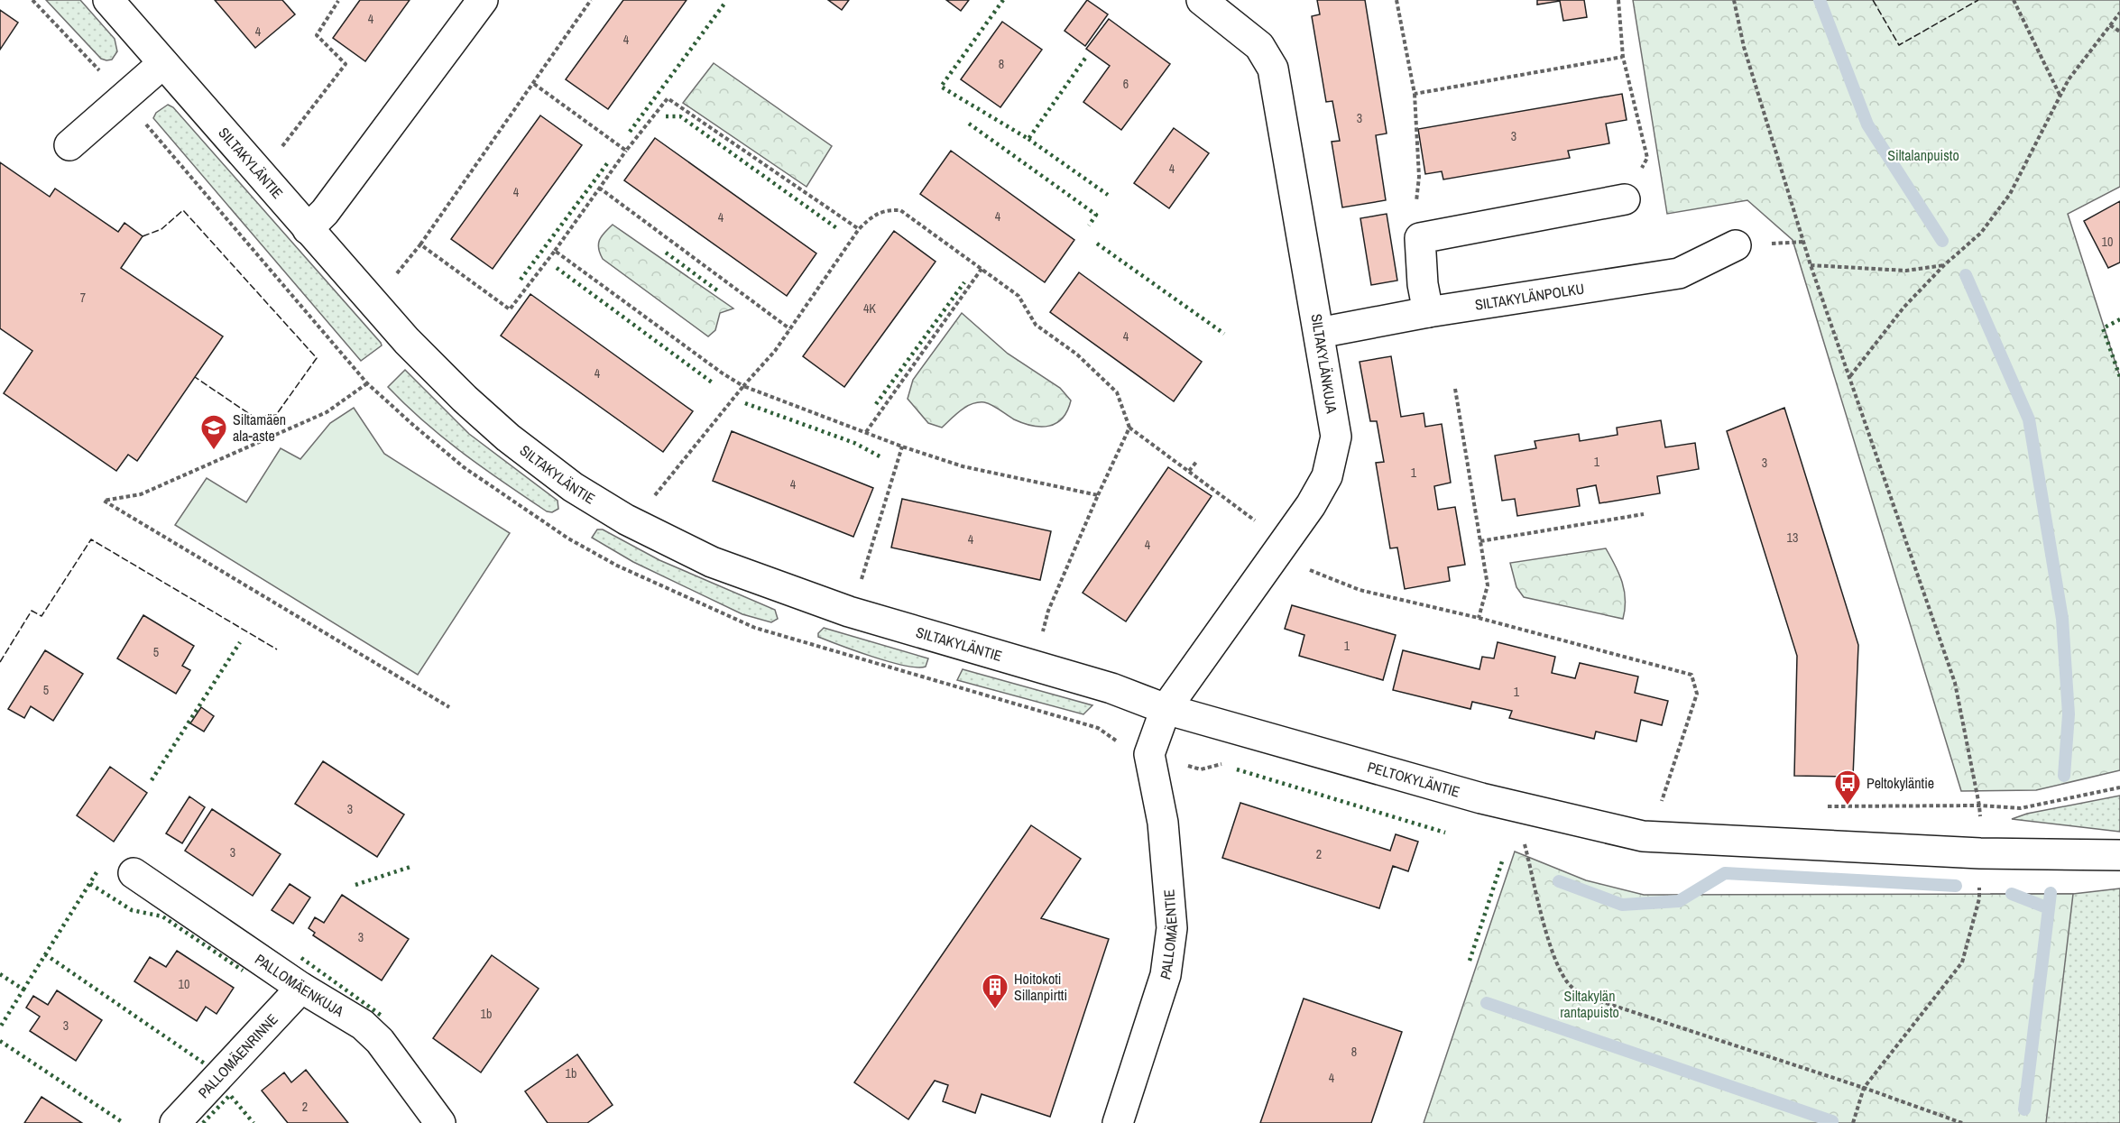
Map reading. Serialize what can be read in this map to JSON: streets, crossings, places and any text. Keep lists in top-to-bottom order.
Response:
{
  "streets": {
    "street": [
      "SILTAKYLÄNTIE",
      "SILTAKYLÄNPOLKU",
      "SILTAKYLÄNKUJA",
      "PELTOKYLÄNTIE",
      "PALLOMÄENTIE",
      "PALLOMÄENKUJA",
      "PALLOMÄENRINNE"
    ]
  },
  "crossings": [
    ["SILTAKYLÄNTIE", "SILTAKYLÄNKUJA"],
    ["SILTAKYLÄNTIE", "PELTOKYLÄNTIE"],
    ["SILTAKYLÄNTIE", "PALLOMÄENTIE"],
    ["SILTAKYLÄNPOLKU", "SILTAKYLÄNKUJA"],
    ["SILTAKYLÄNKUJA", "PELTOKYLÄNTIE"],
    ["SILTAKYLÄNKUJA", "PALLOMÄENTIE"],
    ["PELTOKYLÄNTIE", "PALLOMÄENTIE"],
    ["PALLOMÄENKUJA", "PALLOMÄENRINNE"]
  ],
  "parks": ["Siltalanpuisto", "Siltakylän rantapuisto"],
  "places": {
    "school or university": ["Siltamäen ala-aste"],
    "bus stop": ["Peltokyläntie"],
    "building": ["Hoitokoti Sillanpirtti"]
  },
  "house_numbers": [
    "4",
    "4",
    "4",
    "8",
    "6",
    "3",
    "3",
    "4",
    "4",
    "4",
    "4",
    "10",
    "7",
    "4K",
    "4",
    "4",
    "1",
    "3",
    "1",
    "4",
    "13",
    "4",
    "4",
    "1",
    "5",
    "5",
    "1",
    "3",
    "3",
    "2",
    "3",
    "10",
    "1b",
    "3",
    "8",
    "1b",
    "4",
    "2"
  ]
}
